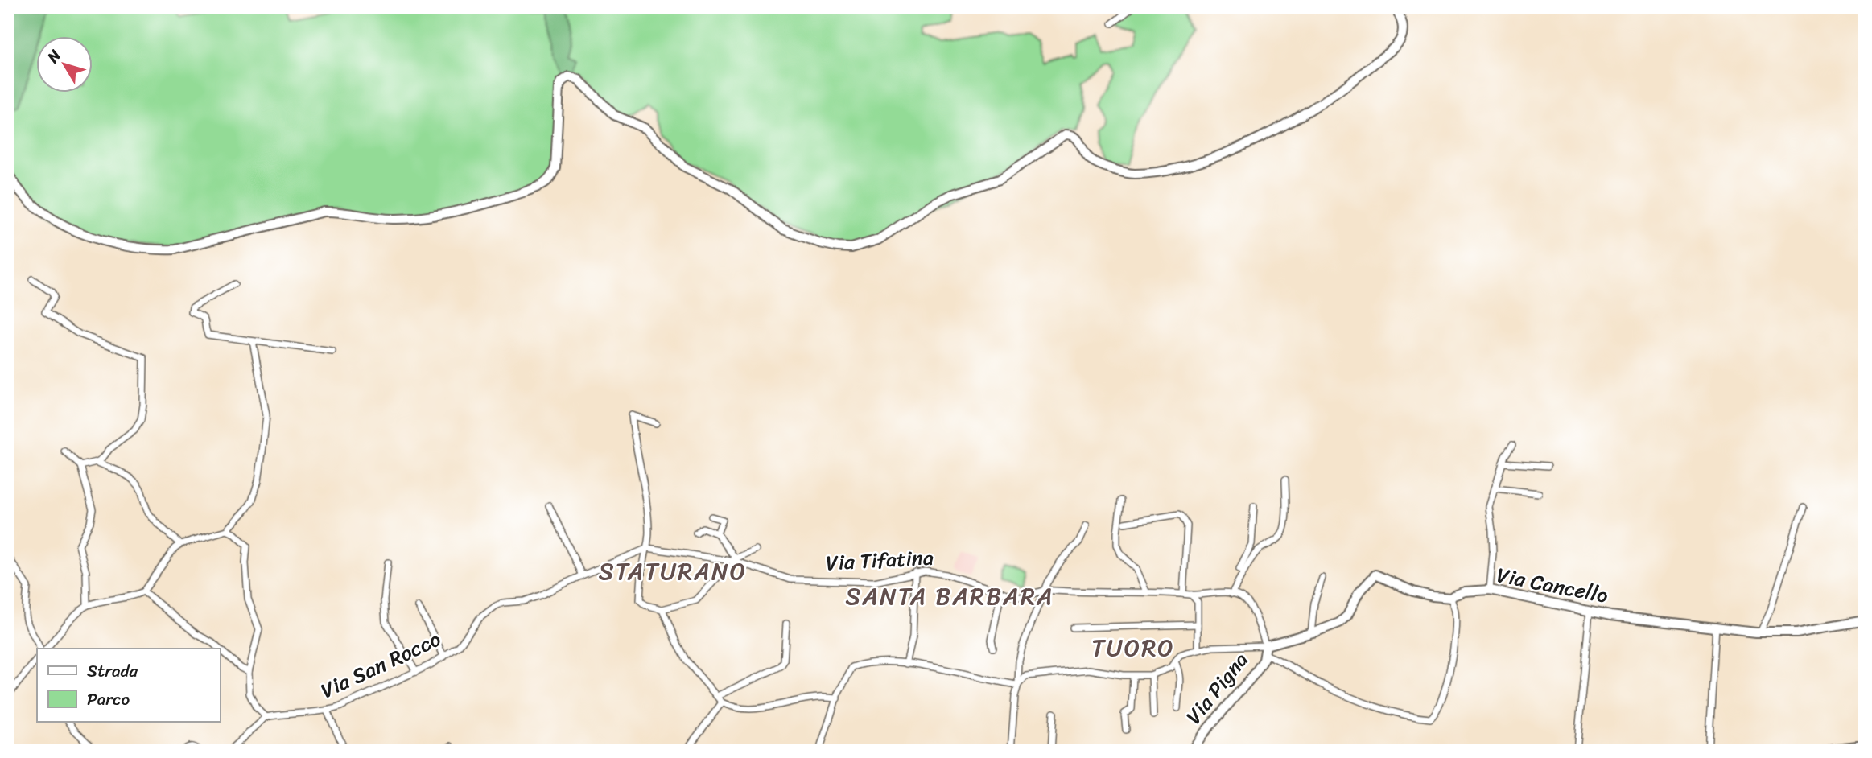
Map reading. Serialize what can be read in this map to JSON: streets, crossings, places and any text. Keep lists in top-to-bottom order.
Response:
{
  "streets": {
    "street": [
      "Via Tifatina",
      "Via Cancello",
      "Via San Rocco",
      "Via Pigna"
    ]
  },
  "crossings": [
    ["Via Cancello", "Via Pigna"]
  ],
  "districts": ["STATURANO", "SANTA BARBARA", "TUORO"],
  "legend": ["Strada", "Parco"],
  "north": "top left"
}
